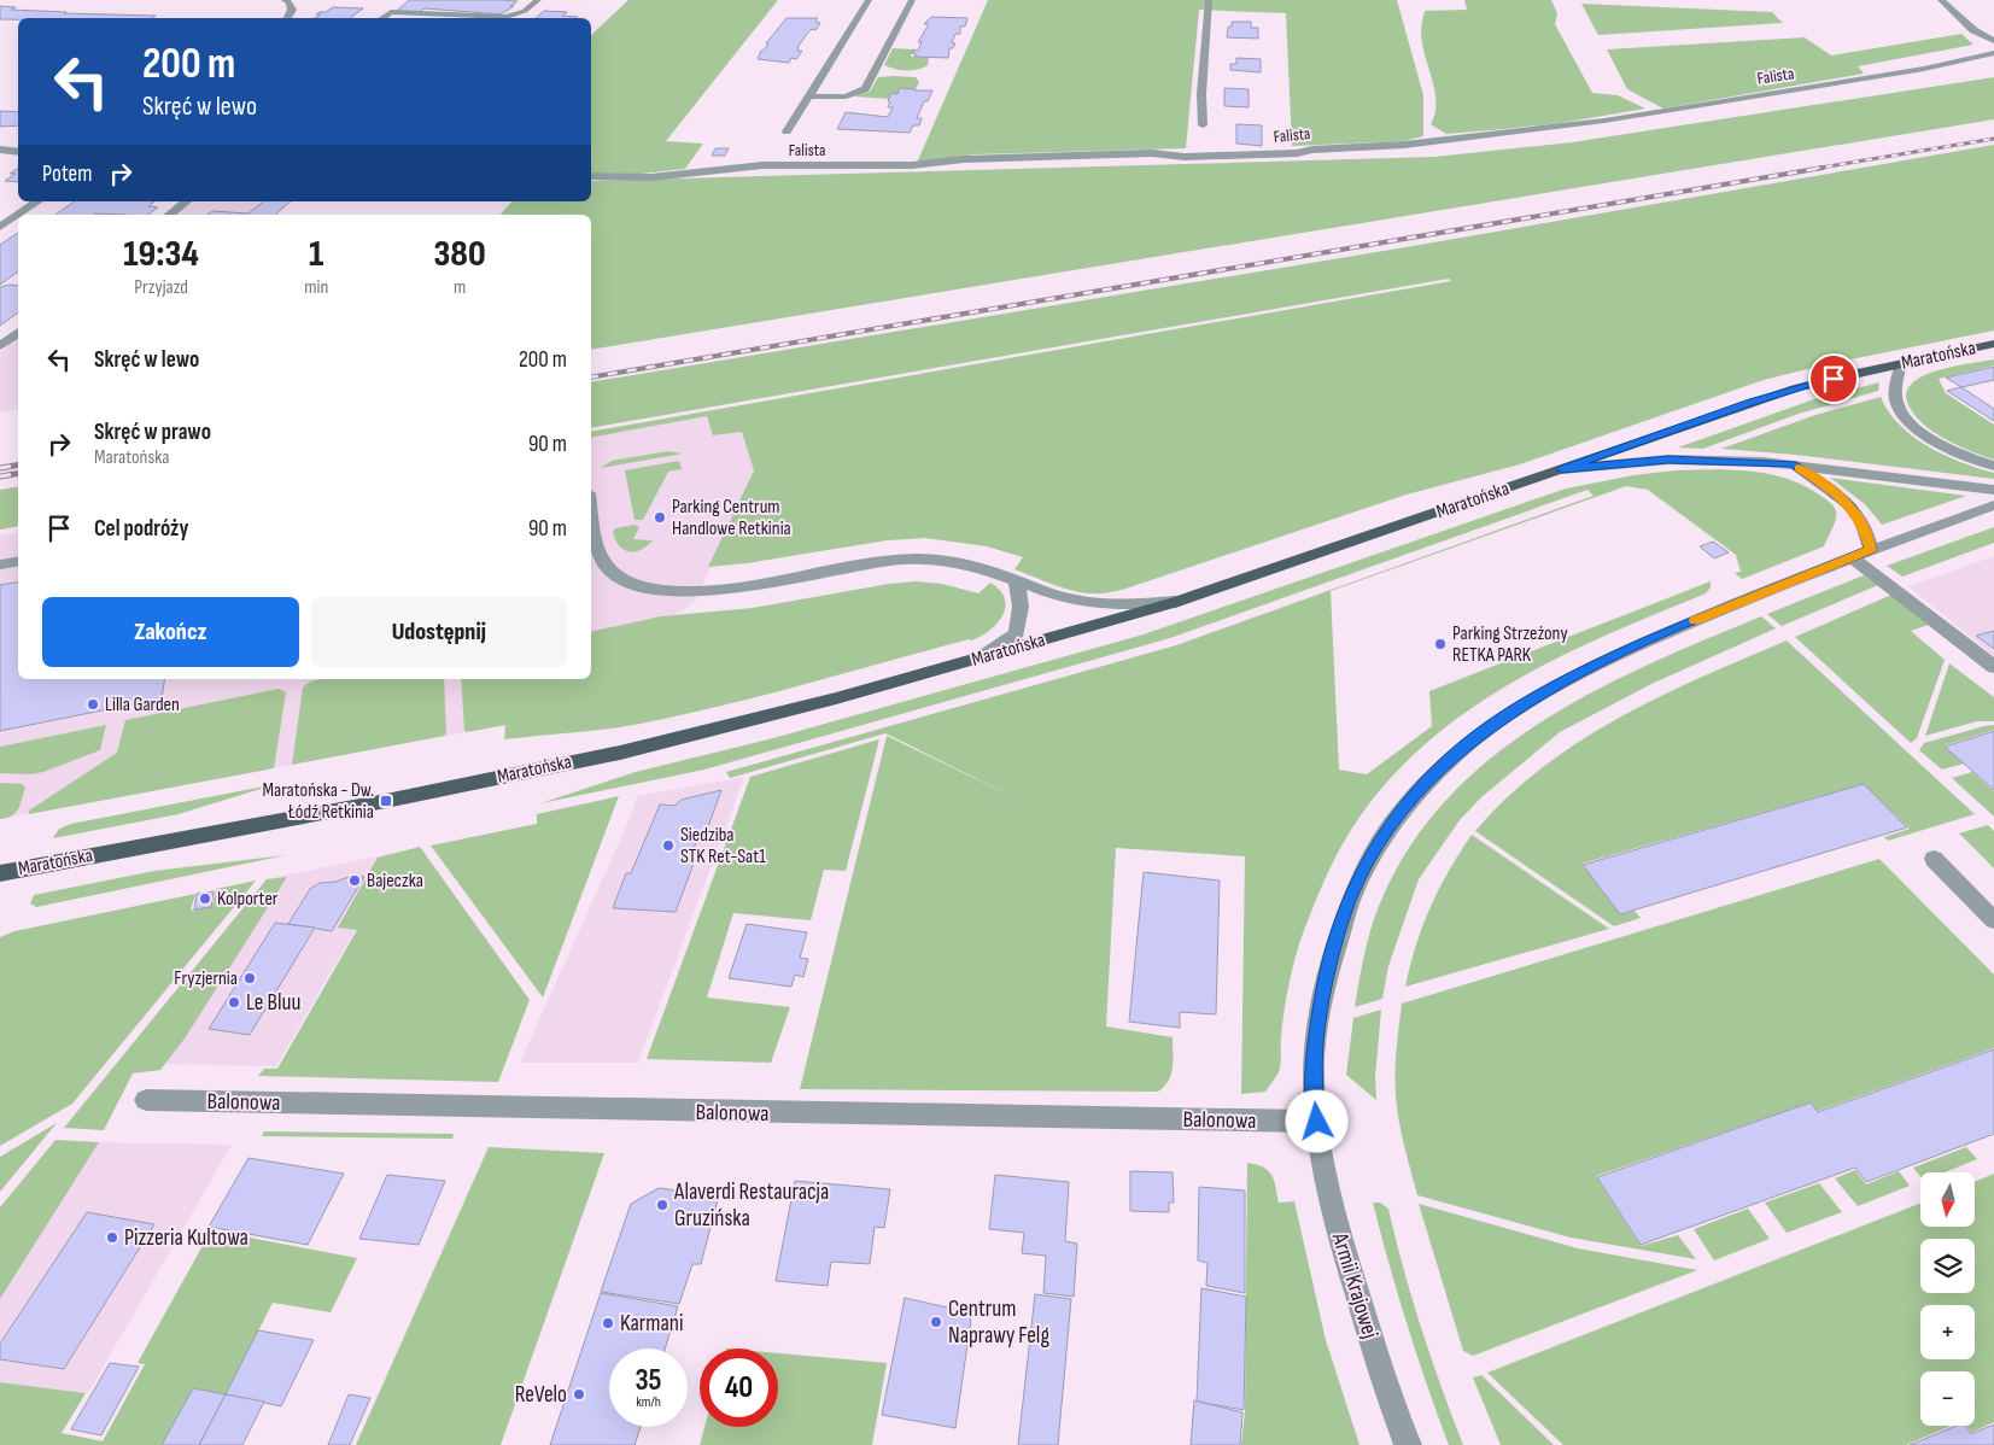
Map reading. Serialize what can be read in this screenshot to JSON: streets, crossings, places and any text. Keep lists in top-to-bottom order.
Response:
{
  "streets": {
    "main road": ["Maratońska"],
    "street": ["Falista", "Balonowa", "Armii Krajowej"]
  },
  "crossings": [
    ["Balonowa", "Armii Krajowej"]
  ],
  "places": {
    "other": [
      "Parking Centrum Handlowe Retkinia",
      "Parking Strzeżony RETKA PARK",
      "Lilla Garden",
      "Siedziba STK Ret-Sat1",
      "Bajeczka",
      "Kolporter",
      "Fryzjernia",
      "Le Bluu",
      "Alaverdi Restauracja Gruzińska",
      "Pizzeria Kultowa",
      "Centrum Naprawy Felg",
      "Karmani",
      "ReVelo"
    ],
    "transit": ["Maratońska - Dw. Łódź Retkinia"]
  },
  "north": "bottom",
  "page": {
    "turn": ["200 m", "Skręć w lewo"],
    "then": "Potem",
    "eta": [
      "19:34",
      "Przyjazd",
      "1",
      "min",
      "380",
      "m"
    ],
    "list": [
      {
        "name": "Skręć w lewo",
        "value": "200 m"
      },
      {
        "name": "Skręć w prawo",
        "note": "Maratońska",
        "value": "90 m"
      },
      {
        "name": "Cel podróży",
        "value": "90 m"
      }
    ],
    "buttons": ["Zakończ", "Udostępnij"],
    "map_buttons": ["+", "−"],
    "speed": "35 km/h",
    "limit": "40"
  }
}
